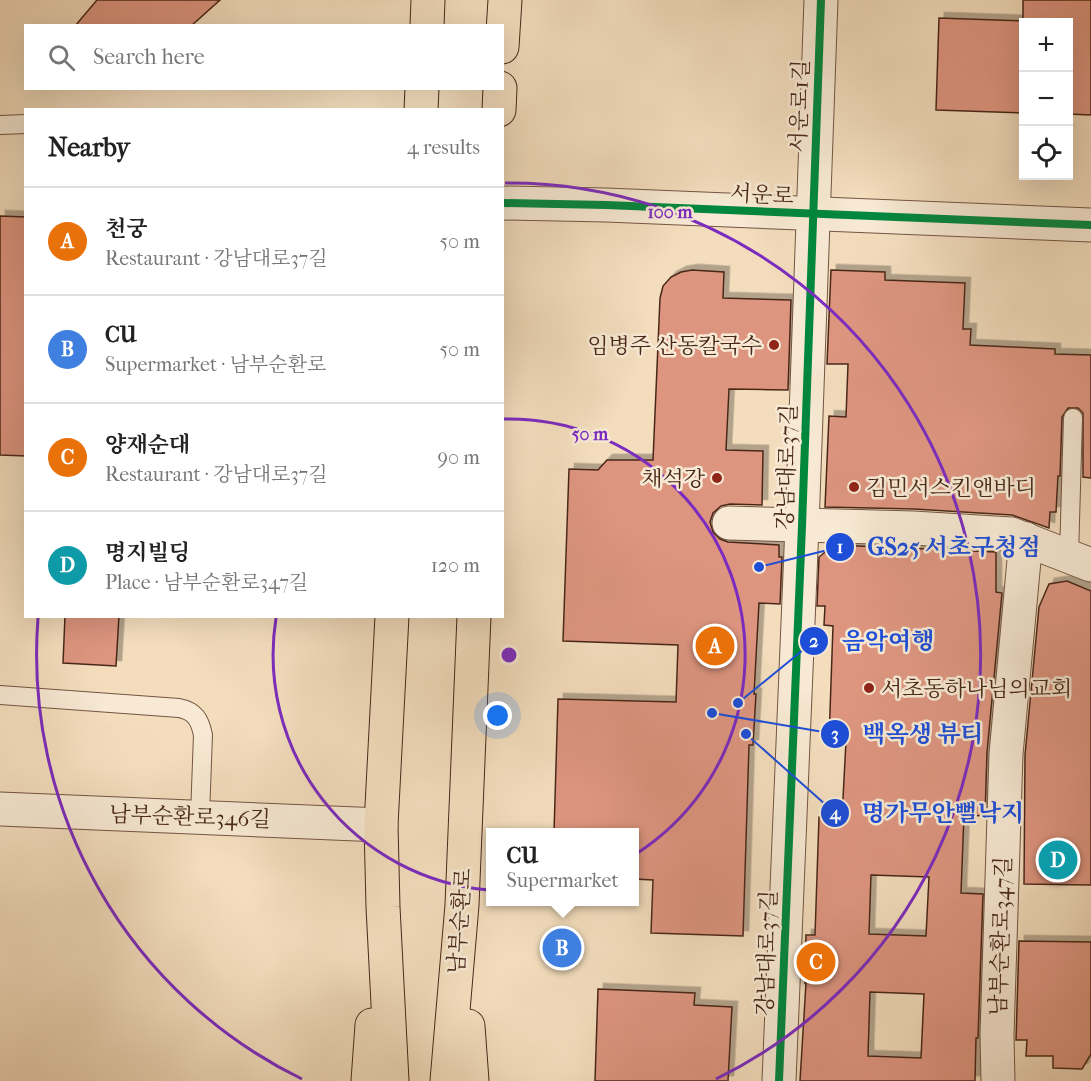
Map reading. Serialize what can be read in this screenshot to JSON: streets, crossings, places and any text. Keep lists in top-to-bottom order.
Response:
{
  "streets": {
    "main road": ["남부순환로"],
    "street": [
      "서운로1길",
      "서운로",
      "강남대로37길",
      "남부순환로346길",
      "남부순환로347길"
    ]
  },
  "crossings": [
    ["서운로1길", "서운로"],
    ["서운로1길", "강남대로37길"],
    ["서운로", "강남대로37길"],
    ["강남대로37길", "남부순환로347길"]
  ],
  "places": [
    "임병주 산동칼국수",
    "채석강",
    "김민서스킨앤바디",
    "GS25 서초구청점",
    "서초동하나님의교회",
    "음악여행",
    "백옥생 뷰티",
    "명가무안뻘낙지"
  ],
  "page": {
    "map_buttons": ["+", "−"],
    "search": "Search here",
    "heading": ["Nearby", "4 results"],
    "list": [
      {
        "mark": "A",
        "name": "천궁",
        "note": "Restaurant · 강남대로37길",
        "value": "50 m"
      },
      {
        "mark": "B",
        "name": "CU",
        "note": "Supermarket · 남부순환로",
        "value": "50 m"
      },
      {
        "mark": "C",
        "name": "양재순대",
        "note": "Restaurant · 강남대로37길",
        "value": "90 m"
      },
      {
        "mark": "D",
        "name": "명지빌딩",
        "note": "Place · 남부순환로347길",
        "value": "120 m"
      }
    ],
    "pins": [
      "A",
      "D",
      "B",
      "C"
    ],
    "popup": ["CU", "Supermarket"]
  },
  "rings": ["100 m", "50 m"]
}
